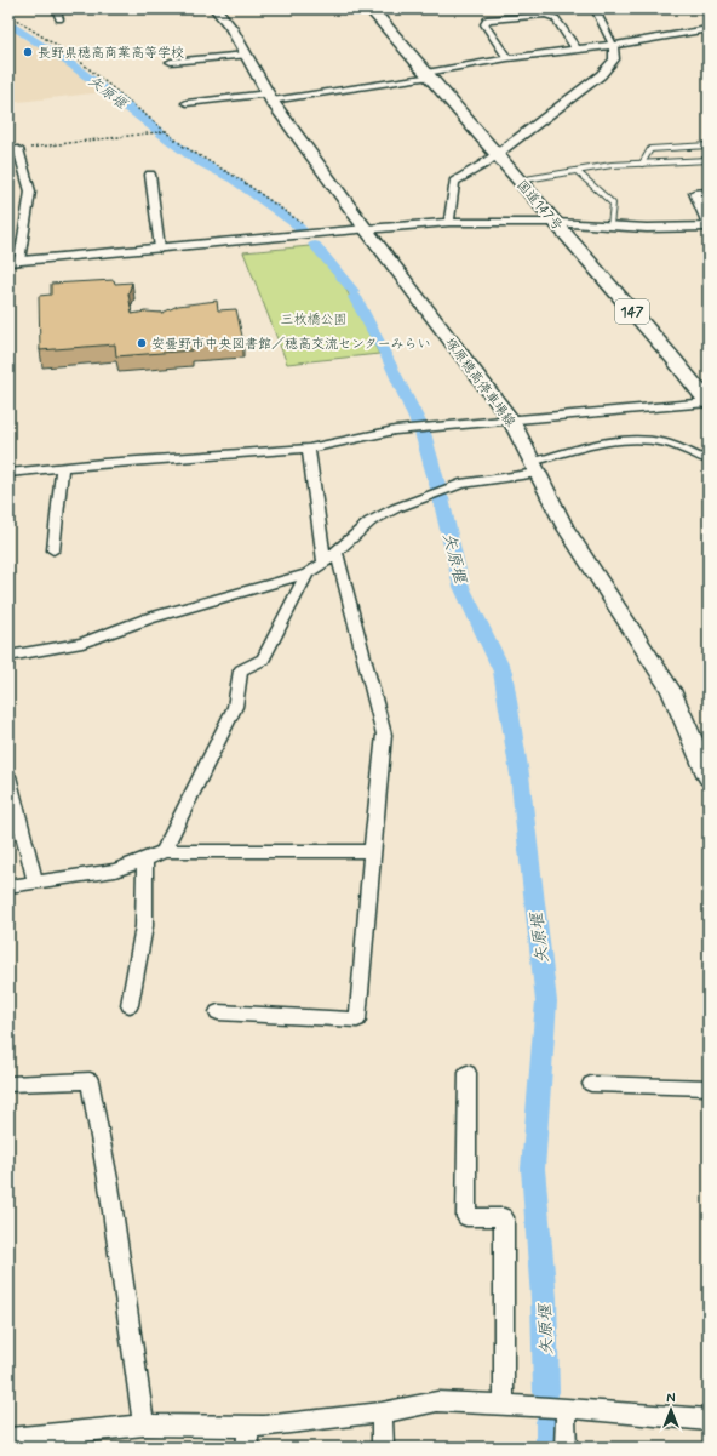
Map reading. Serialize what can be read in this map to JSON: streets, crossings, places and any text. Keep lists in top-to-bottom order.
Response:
{
  "streets": {
    "highway": ["国道147号", "147"],
    "main road": ["塚原穂高停車場線"]
  },
  "water": ["矢原堰"],
  "parks": ["三枚橋公園"],
  "places": ["長野県穂高商業高等学校", "安曇野市中央図書館／穂高交流センターみらい"],
  "north": "top"
}
